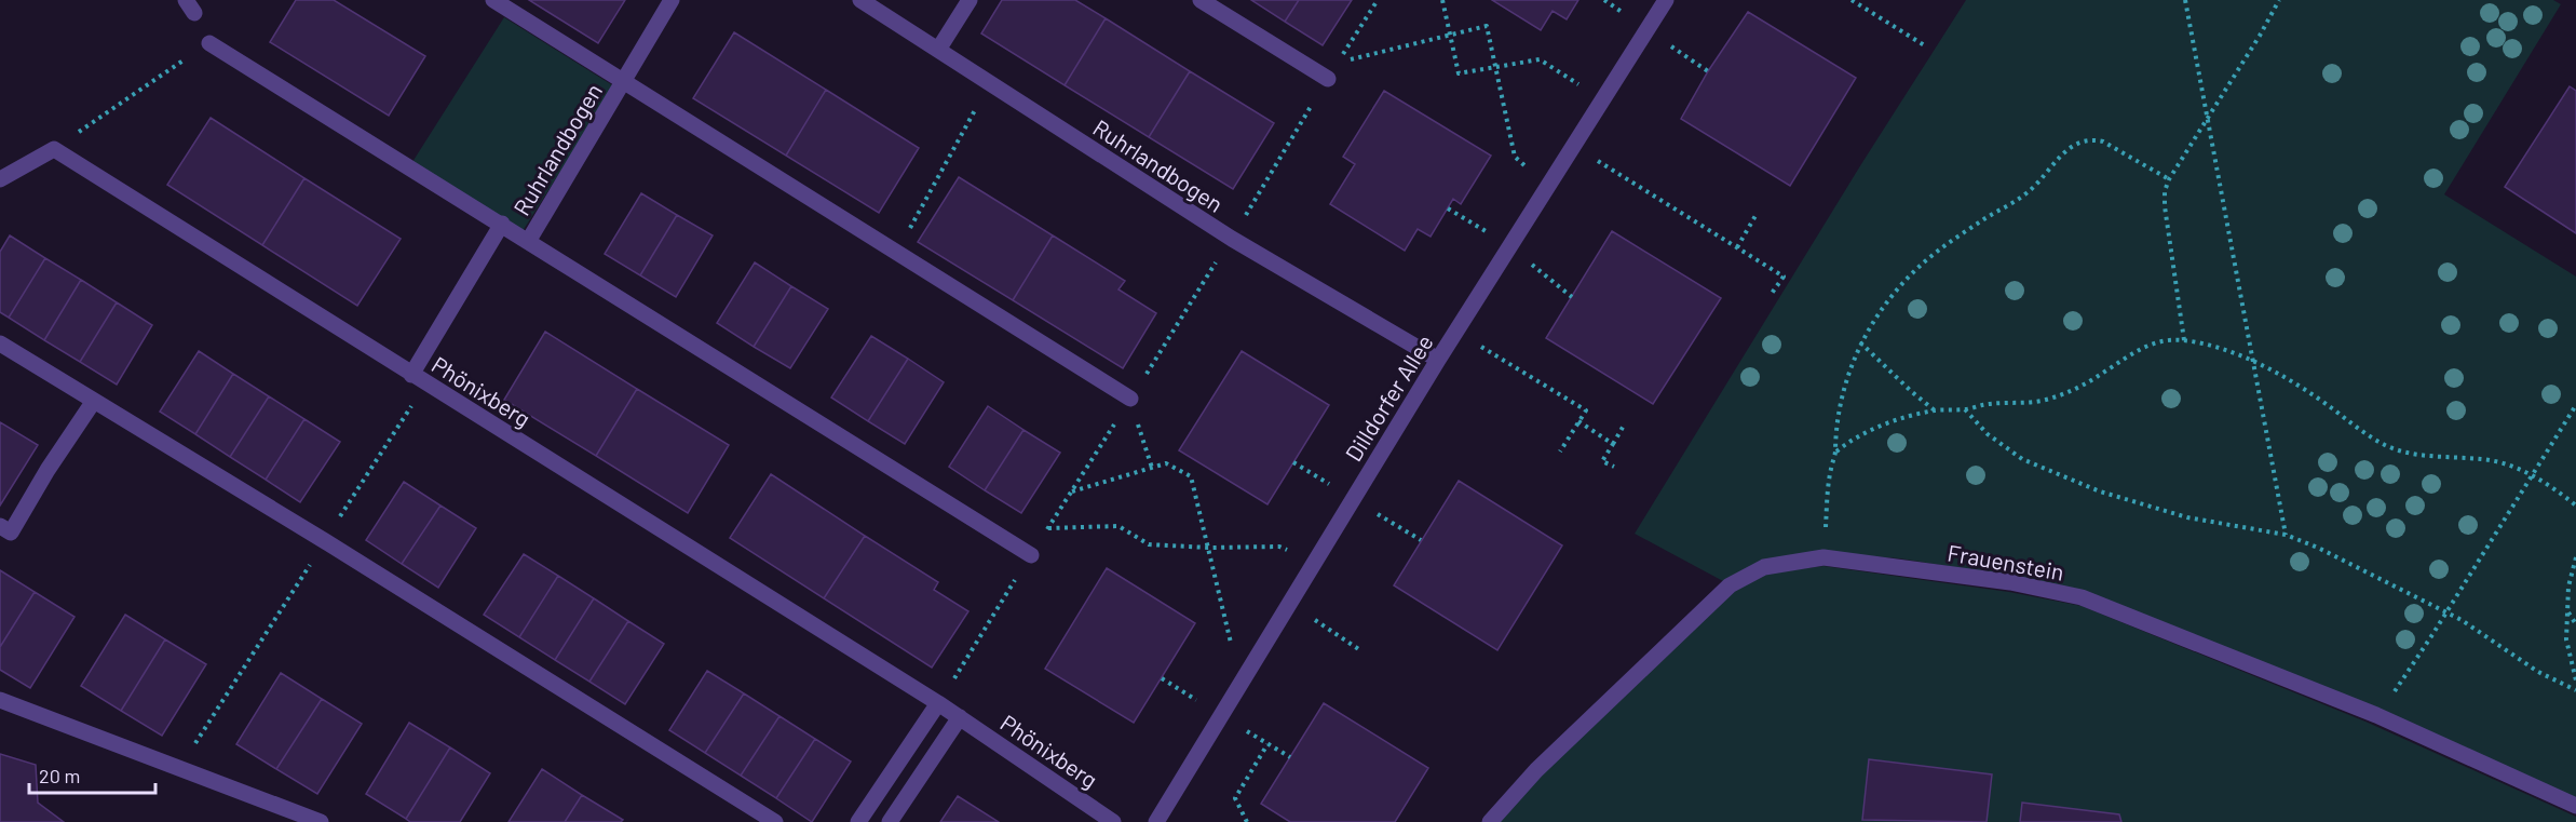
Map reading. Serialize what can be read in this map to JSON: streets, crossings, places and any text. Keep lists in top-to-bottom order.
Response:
{
  "streets": {
    "street": [
      "Ruhrlandbogen",
      "Phönixberg",
      "Dilldorfer Allee",
      "Frauenstein"
    ]
  },
  "crossings": [
    ["Ruhrlandbogen", "Dilldorfer Allee"]
  ],
  "scale_bar": "20 m"
}
